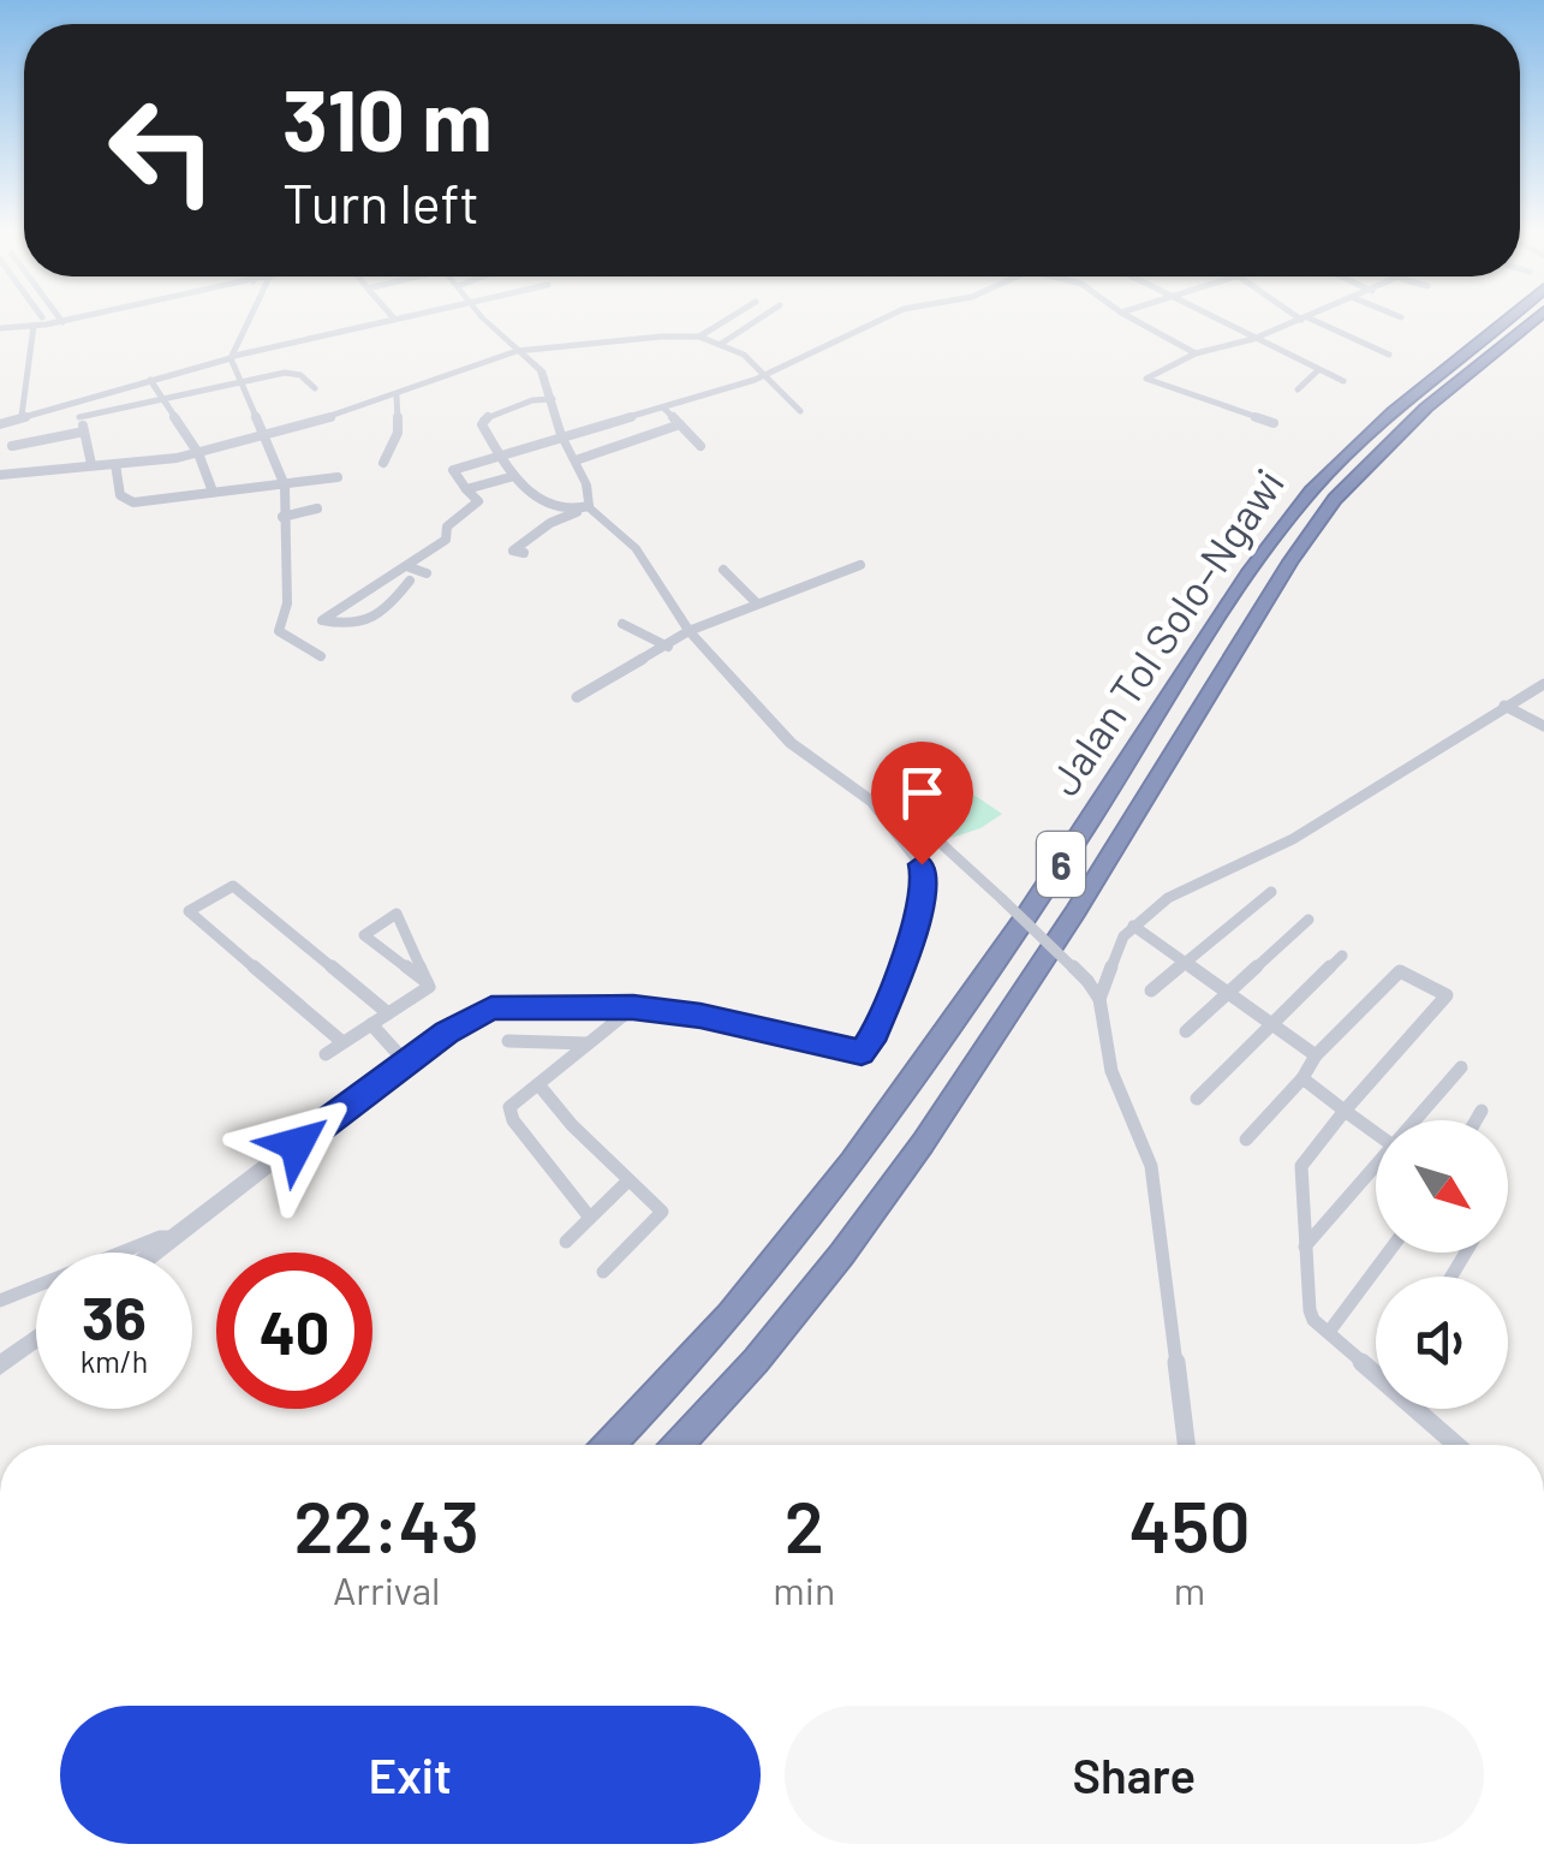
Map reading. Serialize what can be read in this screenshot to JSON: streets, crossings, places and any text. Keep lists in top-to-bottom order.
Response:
{
  "streets": {
    "highway": ["Jalan Tol Solo–Ngawi", "6"]
  },
  "north": "bottom right",
  "page": {
    "turn": ["310 m", "Turn left"],
    "speed": "36 km/h",
    "limit": "40",
    "eta": [
      "22:43",
      "Arrival",
      "2",
      "min",
      "450",
      "m"
    ],
    "buttons": ["Exit", "Share"]
  }
}
